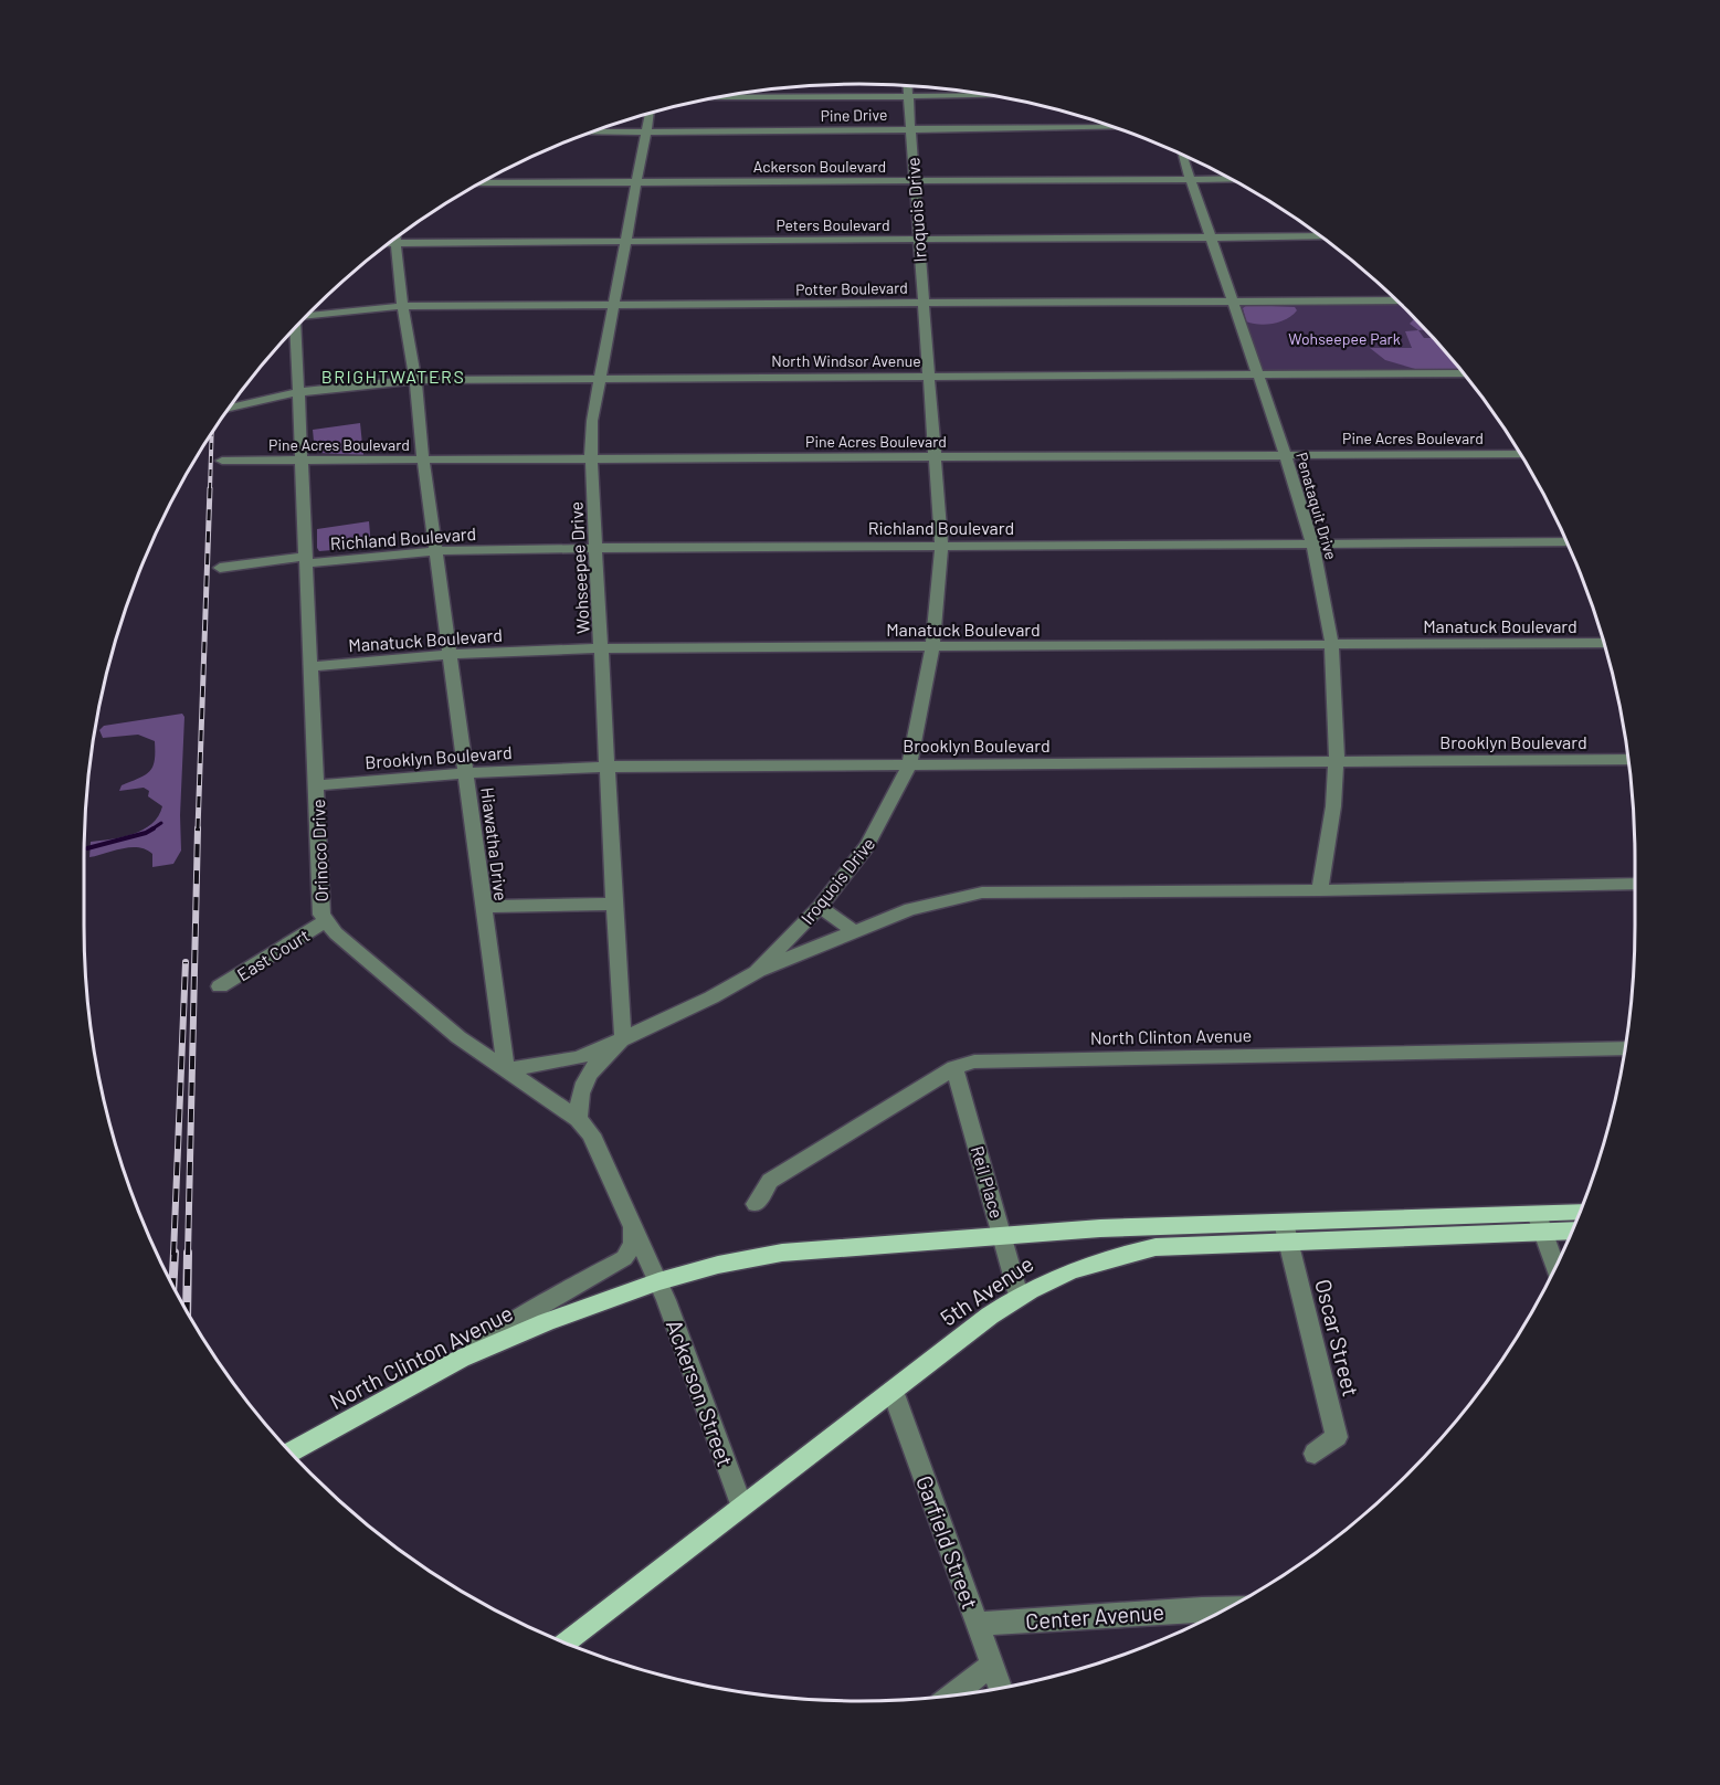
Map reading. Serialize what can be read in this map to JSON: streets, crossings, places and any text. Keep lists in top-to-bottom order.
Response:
{
  "streets": {
    "main road": ["North Clinton Avenue", "5th Avenue"],
    "street": [
      "Pine Drive",
      "Ackerson Boulevard",
      "Iroquois Drive",
      "Peters Boulevard",
      "Potter Boulevard",
      "North Windsor Avenue",
      "Pine Acres Boulevard",
      "Penataquit Drive",
      "Richland Boulevard",
      "Wohseepee Drive",
      "Manatuck Boulevard",
      "Brooklyn Boulevard",
      "Hiawatha Drive",
      "Orinoco Drive",
      "East Court",
      "Reil Place",
      "Oscar Street",
      "Ackerson Street",
      "Garfield Street",
      "Center Avenue"
    ]
  },
  "crossings": [
    ["Pine Drive", "Iroquois Drive"],
    ["Pine Drive", "Wohseepee Drive"],
    ["Ackerson Boulevard", "Iroquois Drive"],
    ["Ackerson Boulevard", "Penataquit Drive"],
    ["Ackerson Boulevard", "Wohseepee Drive"],
    ["Iroquois Drive", "Peters Boulevard"],
    ["Iroquois Drive", "Potter Boulevard"],
    ["Iroquois Drive", "North Windsor Avenue"],
    ["Iroquois Drive", "Pine Acres Boulevard"],
    ["Iroquois Drive", "Richland Boulevard"],
    ["Iroquois Drive", "Wohseepee Drive"],
    ["Iroquois Drive", "Manatuck Boulevard"],
    ["Iroquois Drive", "Brooklyn Boulevard"],
    ["Iroquois Drive", "Hiawatha Drive"],
    ["Iroquois Drive", "Orinoco Drive"],
    ["Peters Boulevard", "Penataquit Drive"],
    ["Peters Boulevard", "Wohseepee Drive"],
    ["Potter Boulevard", "Penataquit Drive"],
    ["Potter Boulevard", "Wohseepee Drive"],
    ["Potter Boulevard", "Hiawatha Drive"],
    ["North Windsor Avenue", "Penataquit Drive"],
    ["North Windsor Avenue", "Wohseepee Drive"],
    ["North Windsor Avenue", "Hiawatha Drive"],
    ["North Windsor Avenue", "Orinoco Drive"],
    ["Pine Acres Boulevard", "Penataquit Drive"],
    ["Pine Acres Boulevard", "Wohseepee Drive"],
    ["Pine Acres Boulevard", "Hiawatha Drive"],
    ["Pine Acres Boulevard", "Orinoco Drive"],
    ["Penataquit Drive", "Richland Boulevard"],
    ["Penataquit Drive", "Manatuck Boulevard"],
    ["Penataquit Drive", "Brooklyn Boulevard"],
    ["Richland Boulevard", "Wohseepee Drive"],
    ["Richland Boulevard", "Hiawatha Drive"],
    ["Richland Boulevard", "Orinoco Drive"],
    ["Wohseepee Drive", "Manatuck Boulevard"],
    ["Wohseepee Drive", "Brooklyn Boulevard"],
    ["Manatuck Boulevard", "Hiawatha Drive"],
    ["Manatuck Boulevard", "Orinoco Drive"],
    ["Brooklyn Boulevard", "Hiawatha Drive"],
    ["Brooklyn Boulevard", "Orinoco Drive"],
    ["Hiawatha Drive", "Orinoco Drive"],
    ["Orinoco Drive", "East Court"],
    ["Orinoco Drive", "North Clinton Avenue"],
    ["Orinoco Drive", "5th Avenue"],
    ["Orinoco Drive", "Ackerson Street"],
    ["North Clinton Avenue", "Reil Place"],
    ["North Clinton Avenue", "5th Avenue"],
    ["North Clinton Avenue", "Ackerson Street"],
    ["Reil Place", "5th Avenue"],
    ["5th Avenue", "Oscar Street"],
    ["5th Avenue", "Ackerson Street"],
    ["5th Avenue", "Garfield Street"],
    ["Garfield Street", "Center Avenue"]
  ],
  "districts": ["BRIGHTWATERS"],
  "parks": ["Wohseepee Park"]
}
